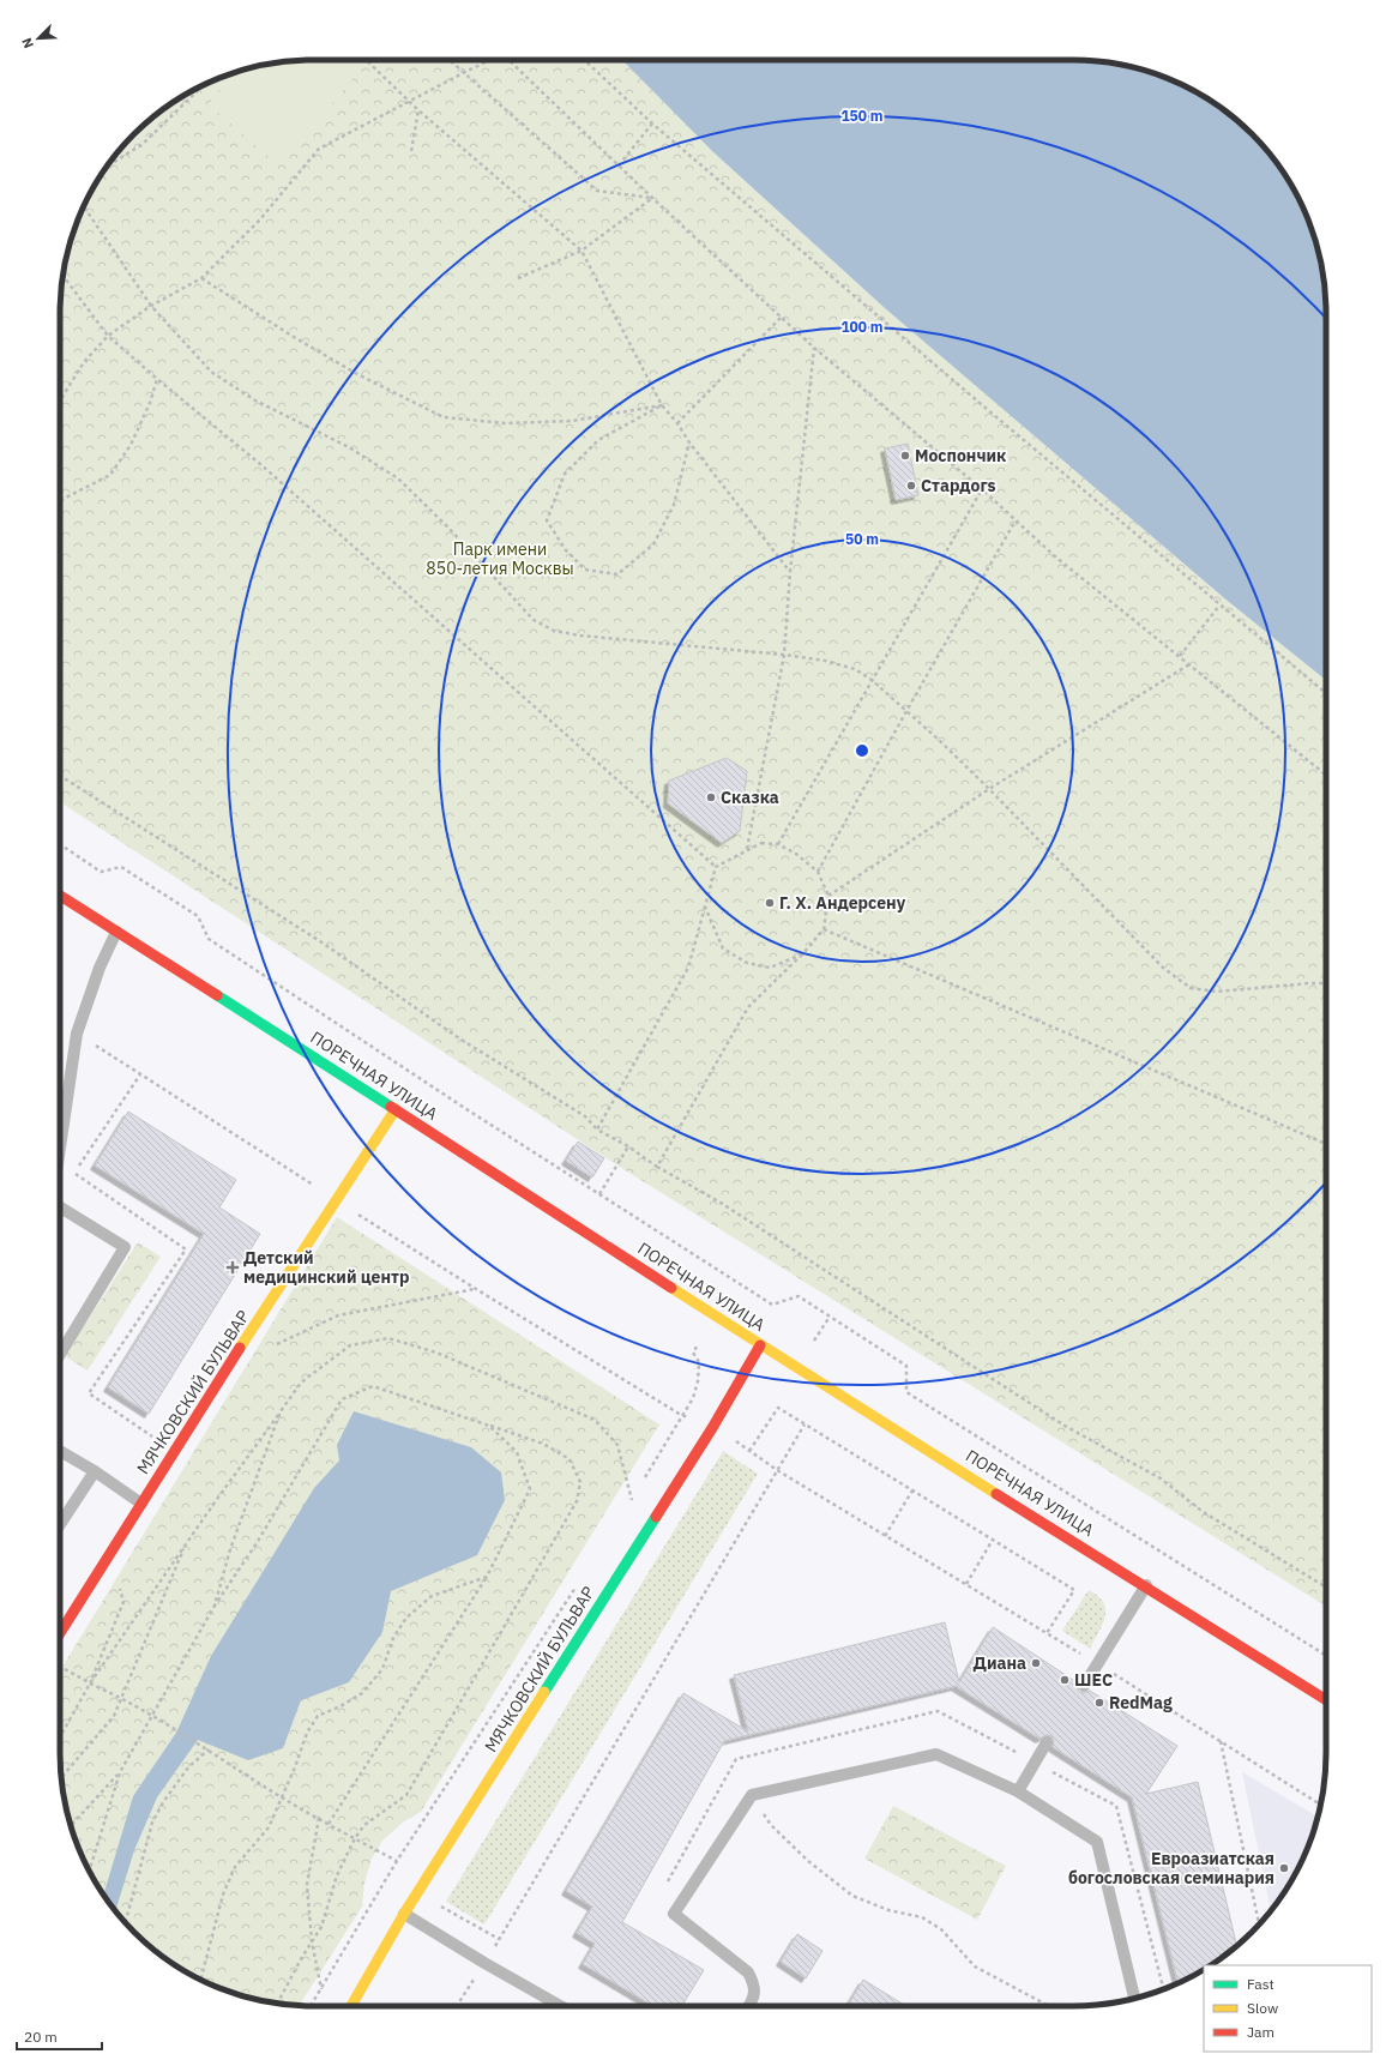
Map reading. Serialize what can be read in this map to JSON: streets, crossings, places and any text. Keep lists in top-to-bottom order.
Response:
{
  "streets": {
    "main road": ["ПОРЕЧНАЯ УЛИЦА", "МЯЧКОВСКИЙ БУЛЬВАР"]
  },
  "crossings": [
    ["ПОРЕЧНАЯ УЛИЦА", "МЯЧКОВСКИЙ БУЛЬВАР"]
  ],
  "parks": ["Парк имени 850-летия Москвы"],
  "places": {
    "other": [
      "Моспончик",
      "Стардогs",
      "Сказка",
      "Г. Х. Андерсену",
      "Диана",
      "ШЕС",
      "RedMag",
      "Евроазиатская богословская семинария"
    ],
    "health": ["Детский медицинский центр"]
  },
  "legend": ["Fast", "Slow", "Jam"],
  "scale_bar": "20 m",
  "north": "bottom left",
  "rings": ["150 m", "100 m", "50 m"]
}
